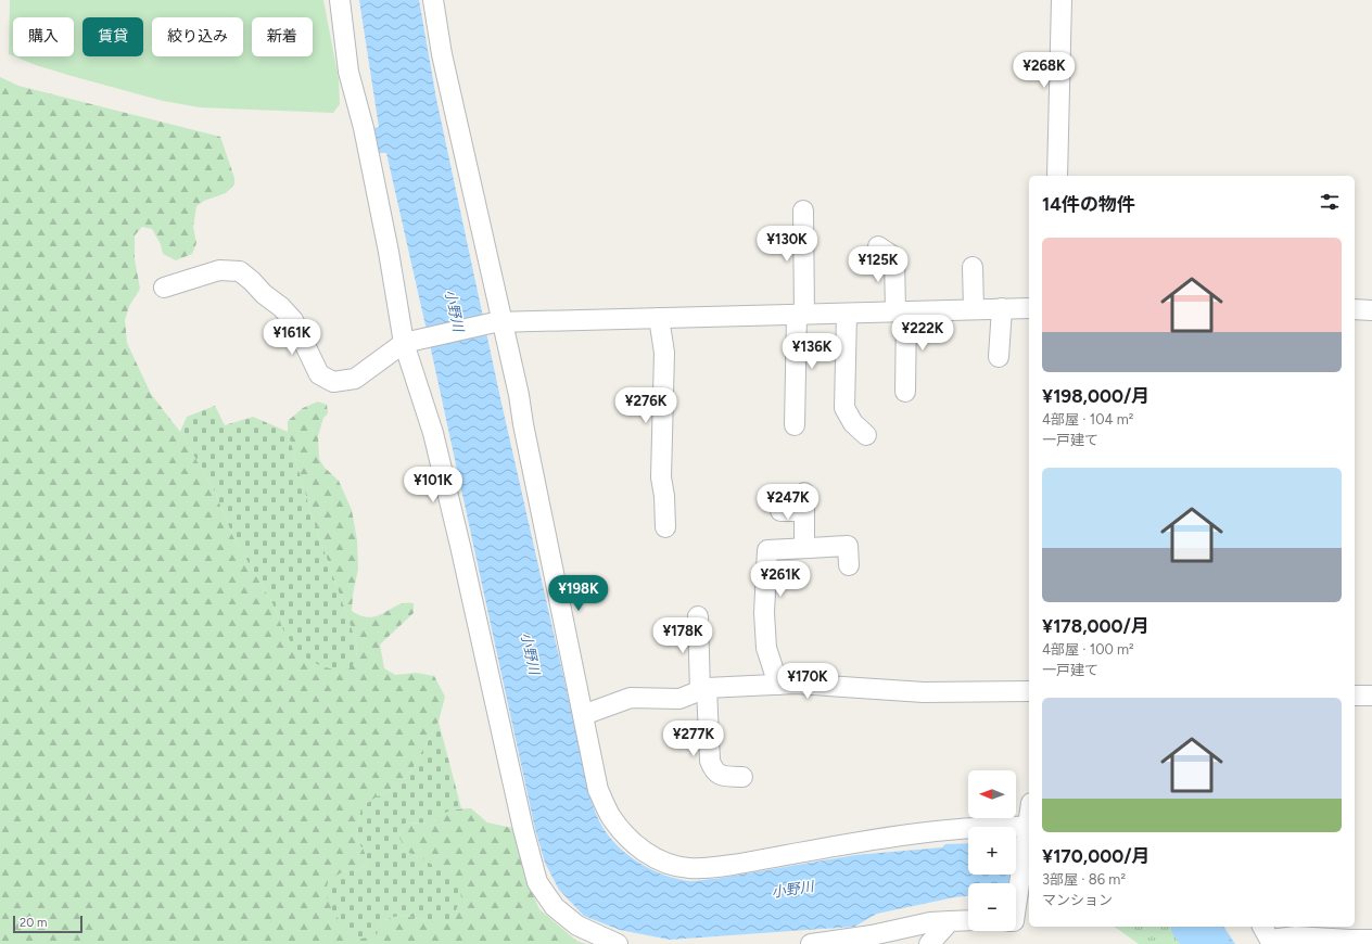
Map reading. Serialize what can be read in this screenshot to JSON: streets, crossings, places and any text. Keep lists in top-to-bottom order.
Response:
{
  "water": ["小野川"],
  "scale_bar": "20 m",
  "north": "left",
  "page": {
    "chip": [
      "購入",
      "賃貸",
      "絞り込み",
      "新着"
    ],
    "price": [
      "¥268K",
      "¥130K",
      "¥125K",
      "¥222K",
      "¥161K",
      "¥136K",
      "¥276K",
      "¥101K",
      "¥247K",
      "¥261K",
      "¥198K",
      "¥178K",
      "¥170K",
      "¥277K"
    ],
    "heading": "14件の物件",
    "list": [
      {
        "name": "¥198,000/月",
        "note": "4部屋 · 104 m² · 一戸建て"
      },
      {
        "name": "¥178,000/月",
        "note": "4部屋 · 100 m² · 一戸建て"
      },
      {
        "name": "¥170,000/月",
        "note": "3部屋 · 86 m² · マンション"
      }
    ],
    "map_buttons": ["+", "−"],
    "scale": "20 m"
  }
}
